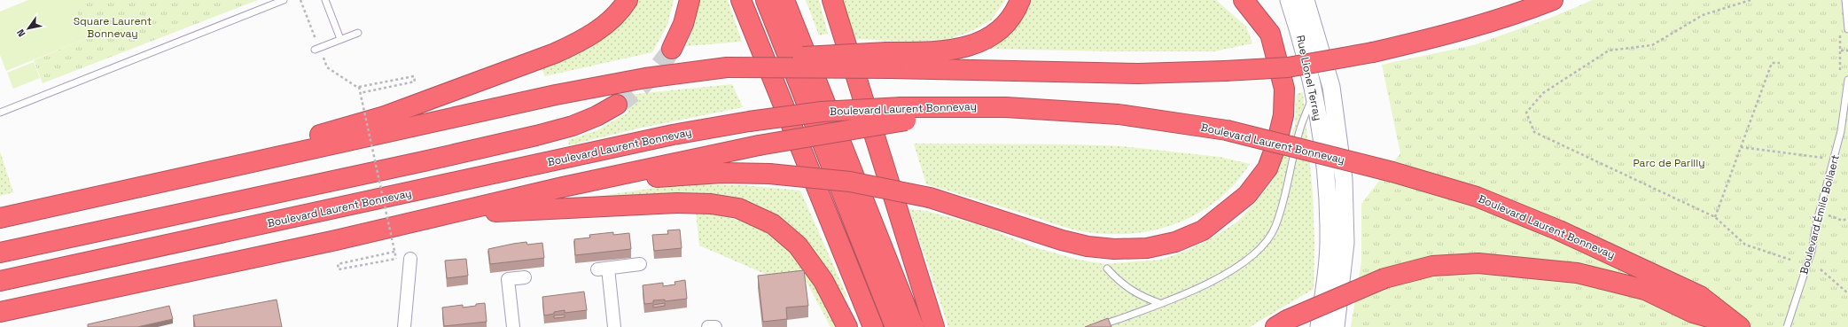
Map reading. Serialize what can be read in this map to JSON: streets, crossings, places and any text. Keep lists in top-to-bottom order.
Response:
{
  "streets": {
    "highway": ["Boulevard Laurent Bonnevay"],
    "main road": ["Rue Lionel Terray"],
    "lane": ["Boulevard Émile Bollaert"]
  },
  "parks": ["Square Laurent Bonnevay", "Parc de Parilly"],
  "north": "bottom left"
}
